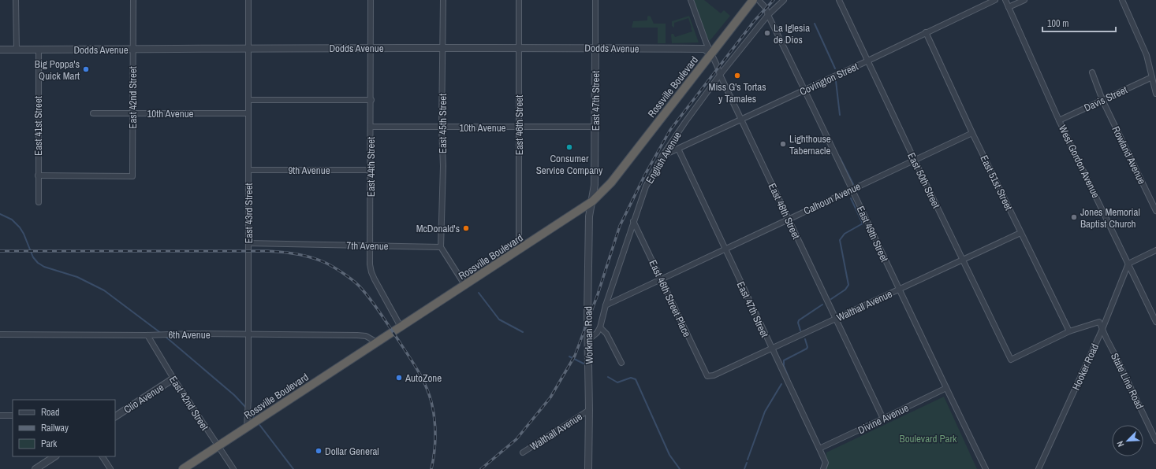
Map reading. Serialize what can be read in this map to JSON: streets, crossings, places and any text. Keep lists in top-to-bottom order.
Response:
{
  "streets": {
    "highway": ["Rossville Boulevard"],
    "street": [
      "Dodds Avenue",
      "Covington Street",
      "East 42nd Street",
      "Davis Street",
      "East 47th Street",
      "10th Avenue",
      "East 45th Street",
      "East 46th Street",
      "East 41st Street",
      "Rowland Avenue",
      "English Avenue",
      "West Gordon Avenue",
      "East 44th Street",
      "9th Avenue",
      "East 50th Street",
      "East 51st Street",
      "Calhoun Avenue",
      "East 48th Street",
      "East 43rd Street",
      "East 49th Street",
      "7th Avenue",
      "East 46th Street Place",
      "Walthall Avenue",
      "6th Avenue",
      "Workman Road",
      "Hooker Road",
      "State Line Road",
      "Clio Avenue",
      "Divine Avenue"
    ]
  },
  "crossings": [
    ["Dodds Avenue", "Rossville Boulevard"],
    ["Dodds Avenue", "East 42nd Street"],
    ["Dodds Avenue", "East 47th Street"],
    ["Dodds Avenue", "East 45th Street"],
    ["Dodds Avenue", "East 46th Street"],
    ["Dodds Avenue", "East 41st Street"],
    ["Dodds Avenue", "East 44th Street"],
    ["Dodds Avenue", "East 48th Street"],
    ["Dodds Avenue", "East 43rd Street"],
    ["Covington Street", "East 47th Street"],
    ["Covington Street", "English Avenue"],
    ["Covington Street", "East 50th Street"],
    ["Covington Street", "East 51st Street"],
    ["Covington Street", "East 48th Street"],
    ["Covington Street", "East 49th Street"],
    ["Rossville Boulevard", "East 42nd Street"],
    ["Rossville Boulevard", "East 47th Street"],
    ["Rossville Boulevard", "East 46th Street"],
    ["Rossville Boulevard", "East 44th Street"],
    ["Rossville Boulevard", "East 48th Street"],
    ["Rossville Boulevard", "East 43rd Street"],
    ["Rossville Boulevard", "6th Avenue"],
    ["Rossville Boulevard", "Workman Road"],
    ["East 42nd Street", "10th Avenue"],
    ["East 42nd Street", "East 41st Street"],
    ["East 42nd Street", "6th Avenue"],
    ["East 42nd Street", "Clio Avenue"],
    ["Davis Street", "Rowland Avenue"],
    ["Davis Street", "West Gordon Avenue"],
    ["East 47th Street", "10th Avenue"],
    ["East 47th Street", "Calhoun Avenue"],
    ["East 47th Street", "Walthall Avenue"],
    ["East 47th Street", "Workman Road"],
    ["East 47th Street", "Divine Avenue"],
    ["10th Avenue", "East 45th Street"],
    ["10th Avenue", "East 46th Street"],
    ["10th Avenue", "East 44th Street"],
    ["10th Avenue", "East 43rd Street"],
    ["East 45th Street", "7th Avenue"],
    ["English Avenue", "Calhoun Avenue"],
    ["English Avenue", "East 48th Street"],
    ["English Avenue", "East 49th Street"],
    ["English Avenue", "East 46th Street Place"],
    ["English Avenue", "Workman Road"],
    ["West Gordon Avenue", "Hooker Road"],
    ["East 44th Street", "9th Avenue"],
    ["East 44th Street", "7th Avenue"],
    ["9th Avenue", "East 43rd Street"],
    ["East 50th Street", "East 51st Street"],
    ["East 50th Street", "Calhoun Avenue"],
    ["East 50th Street", "Walthall Avenue"],
    ["East 50th Street", "State Line Road"],
    ["East 51st Street", "Calhoun Avenue"],
    ["East 51st Street", "Walthall Avenue"],
    ["East 51st Street", "State Line Road"],
    ["Calhoun Avenue", "East 48th Street"],
    ["Calhoun Avenue", "East 49th Street"],
    ["Calhoun Avenue", "East 46th Street Place"],
    ["East 48th Street", "Walthall Avenue"],
    ["East 48th Street", "Divine Avenue"],
    ["East 43rd Street", "7th Avenue"],
    ["East 43rd Street", "6th Avenue"],
    ["East 49th Street", "Walthall Avenue"],
    ["East 49th Street", "Divine Avenue"],
    ["East 46th Street Place", "Walthall Avenue"],
    ["Walthall Avenue", "Workman Road"],
    ["Hooker Road", "State Line Road"]
  ],
  "parks": ["Boulevard Park"],
  "places": [
    "La Iglesia de Dios",
    "Big Poppa's Quick Mart",
    "Miss G's Tortas y Tamales",
    "Lighthouse Tabernacle",
    "Consumer Service Company",
    "Jones Memorial Baptist Church",
    "McDonald's",
    "AutoZone",
    "Dollar General"
  ],
  "legend": ["Road", "Railway", "Park"],
  "scale_bar": "100 m",
  "north": "bottom left"
}
